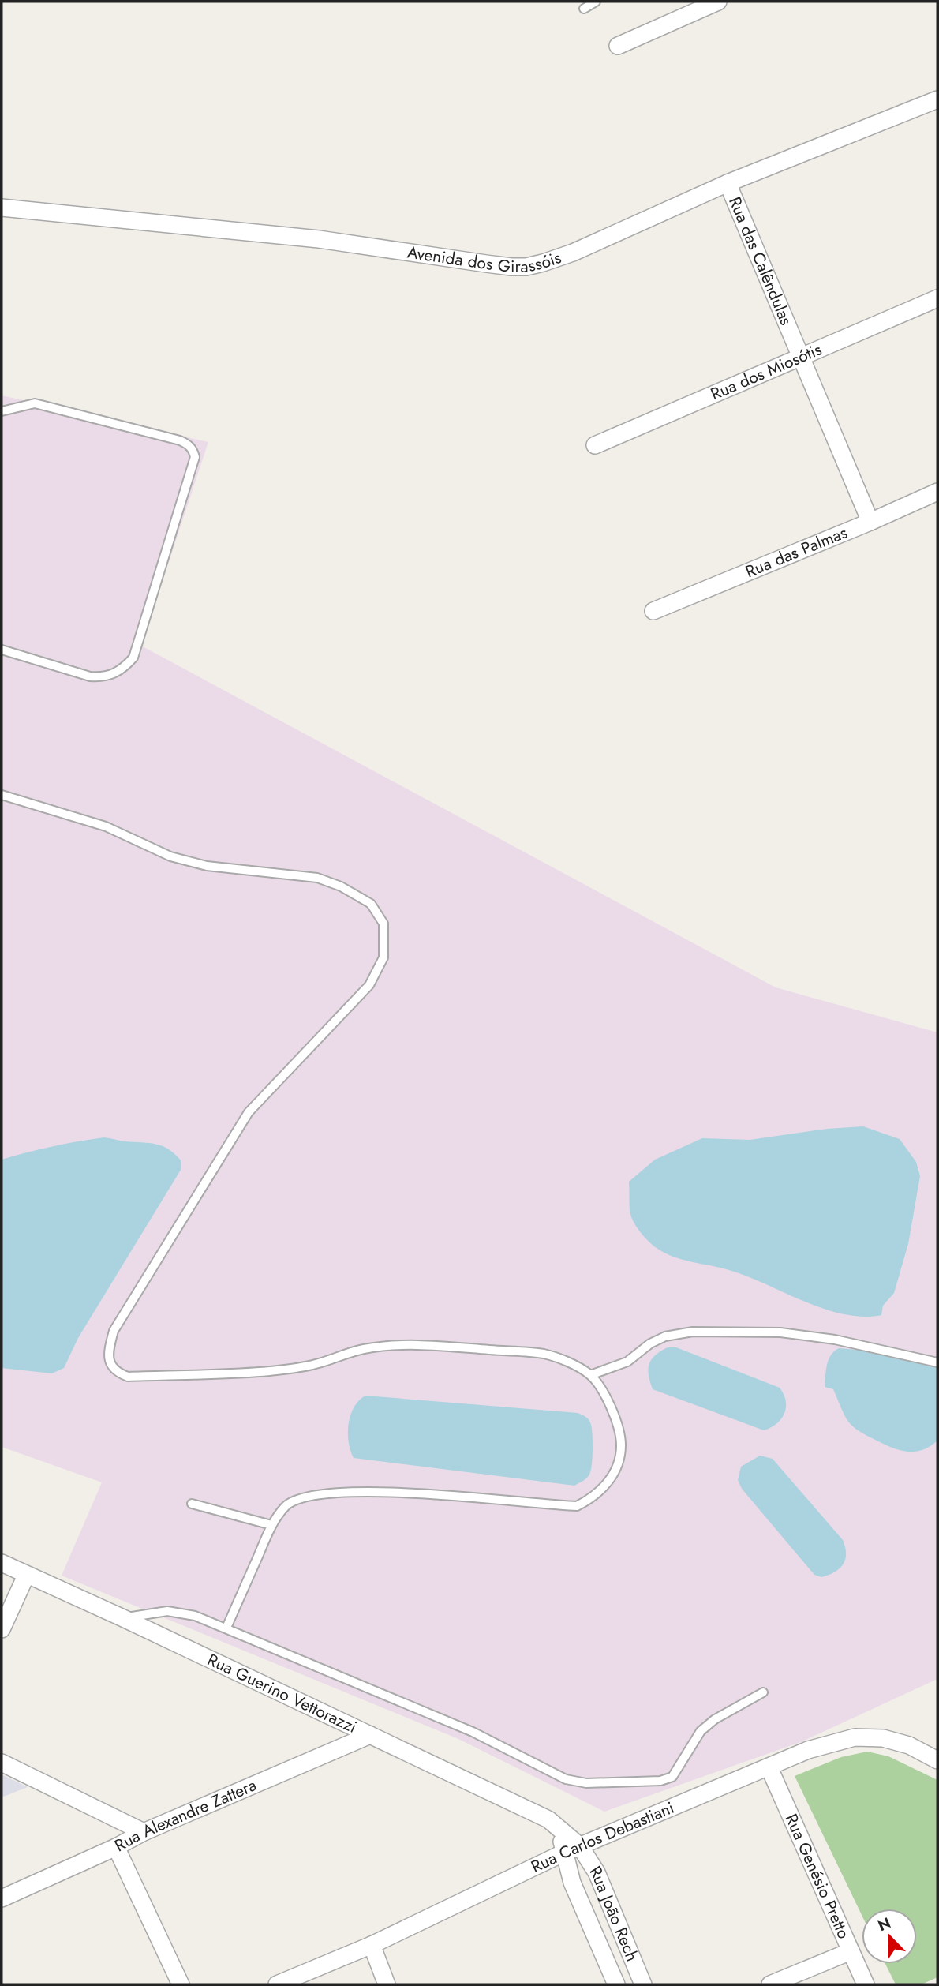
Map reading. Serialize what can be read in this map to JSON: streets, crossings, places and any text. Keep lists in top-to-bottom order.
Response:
{
  "streets": {
    "street": [
      "Avenida dos Girassóis",
      "Rua das Calêndulas",
      "Rua dos Miosótis",
      "Rua das Palmas",
      "Rua Guerino Vettorazzi",
      "Rua Alexandre Zattera",
      "Rua Carlos Debastiani",
      "Rua Genésio Pretto",
      "Rua João Rech"
    ]
  },
  "crossings": [
    ["Avenida dos Girassóis", "Rua das Calêndulas"],
    ["Rua das Calêndulas", "Rua dos Miosótis"],
    ["Rua das Calêndulas", "Rua das Palmas"],
    ["Rua Guerino Vettorazzi", "Rua Alexandre Zattera"],
    ["Rua Guerino Vettorazzi", "Rua Carlos Debastiani"],
    ["Rua Guerino Vettorazzi", "Rua João Rech"],
    ["Rua Carlos Debastiani", "Rua Genésio Pretto"],
    ["Rua Carlos Debastiani", "Rua João Rech"]
  ],
  "north": "top left"
}
